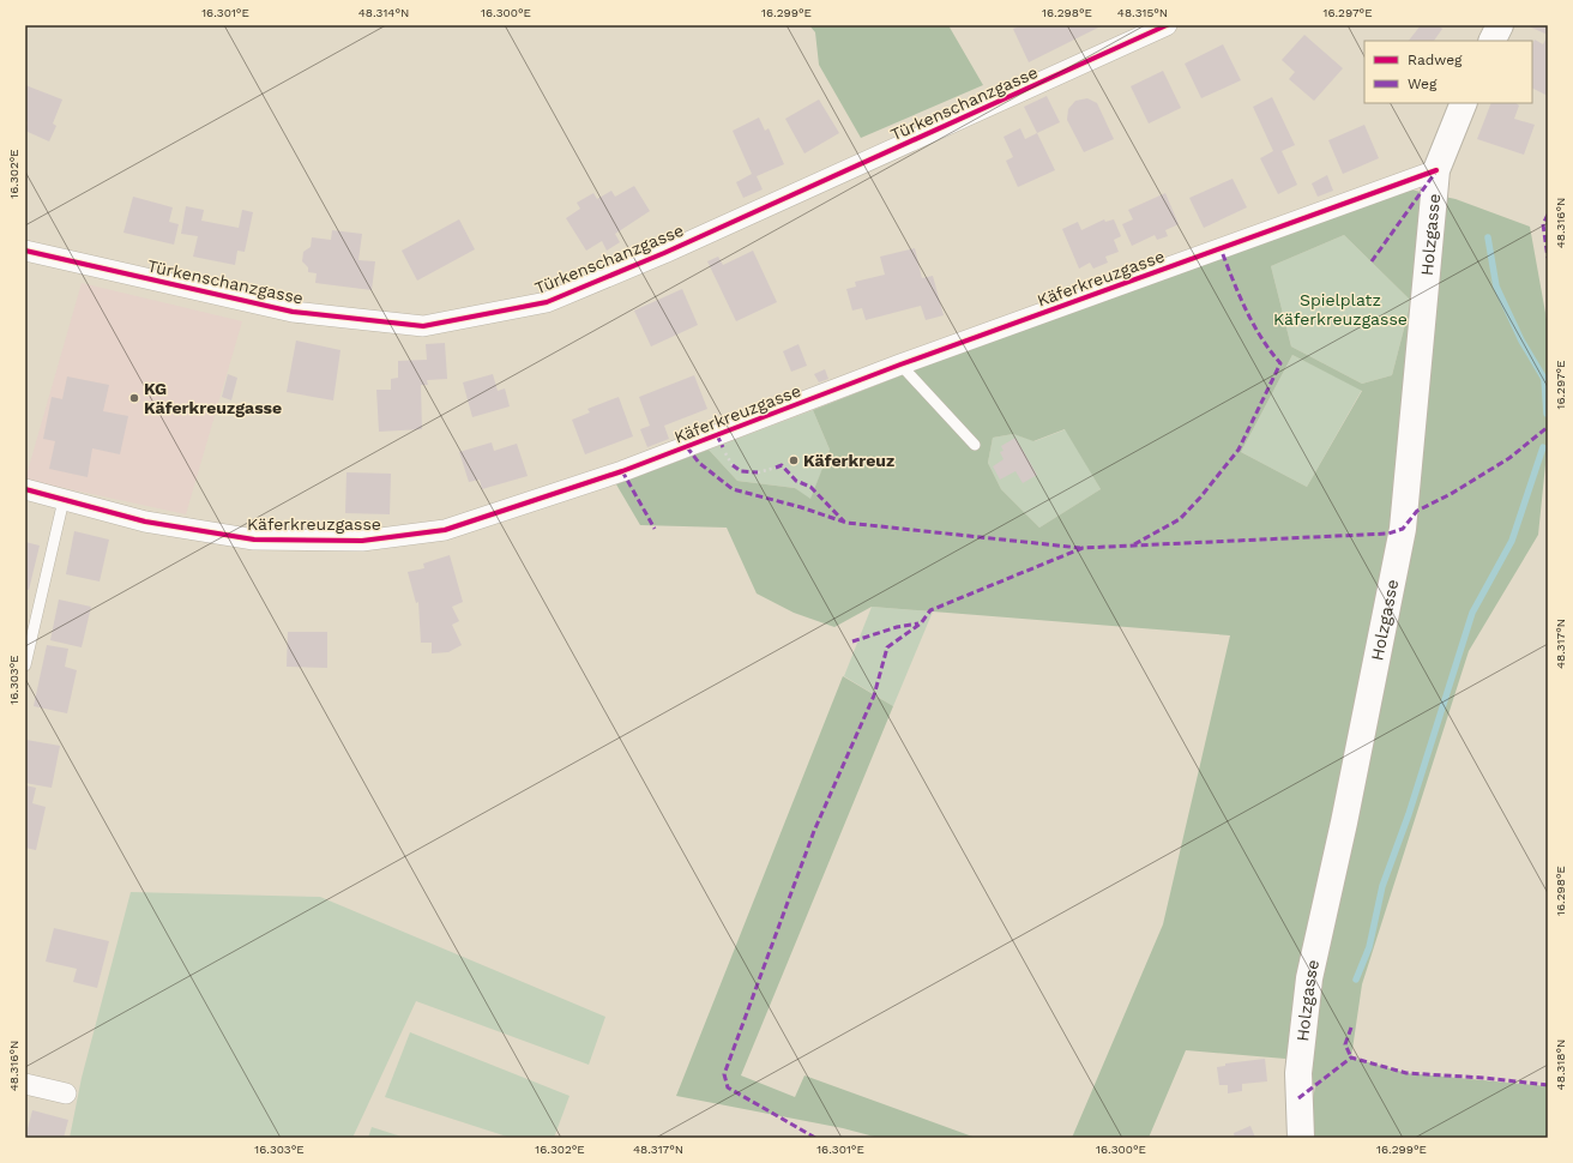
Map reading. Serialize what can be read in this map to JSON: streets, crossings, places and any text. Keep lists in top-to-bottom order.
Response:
{
  "streets": {
    "street": ["Türkenschanzgasse", "Holzgasse", "Käferkreuzgasse"]
  },
  "crossings": [
    ["Holzgasse", "Käferkreuzgasse"]
  ],
  "parks": ["Spielplatz Käferkreuzgasse"],
  "places": ["KG Käferkreuzgasse", "Käferkreuz"],
  "legend": ["Radweg", "Weg"],
  "coordinates": [
    "16.301°E",
    "48.314°N",
    "16.300°E",
    "16.299°E",
    "16.298°E",
    "48.315°N",
    "16.297°E",
    "16.302°E",
    "48.316°N",
    "48.317°N",
    "16.303°E",
    "48.318°N"
  ]
}
